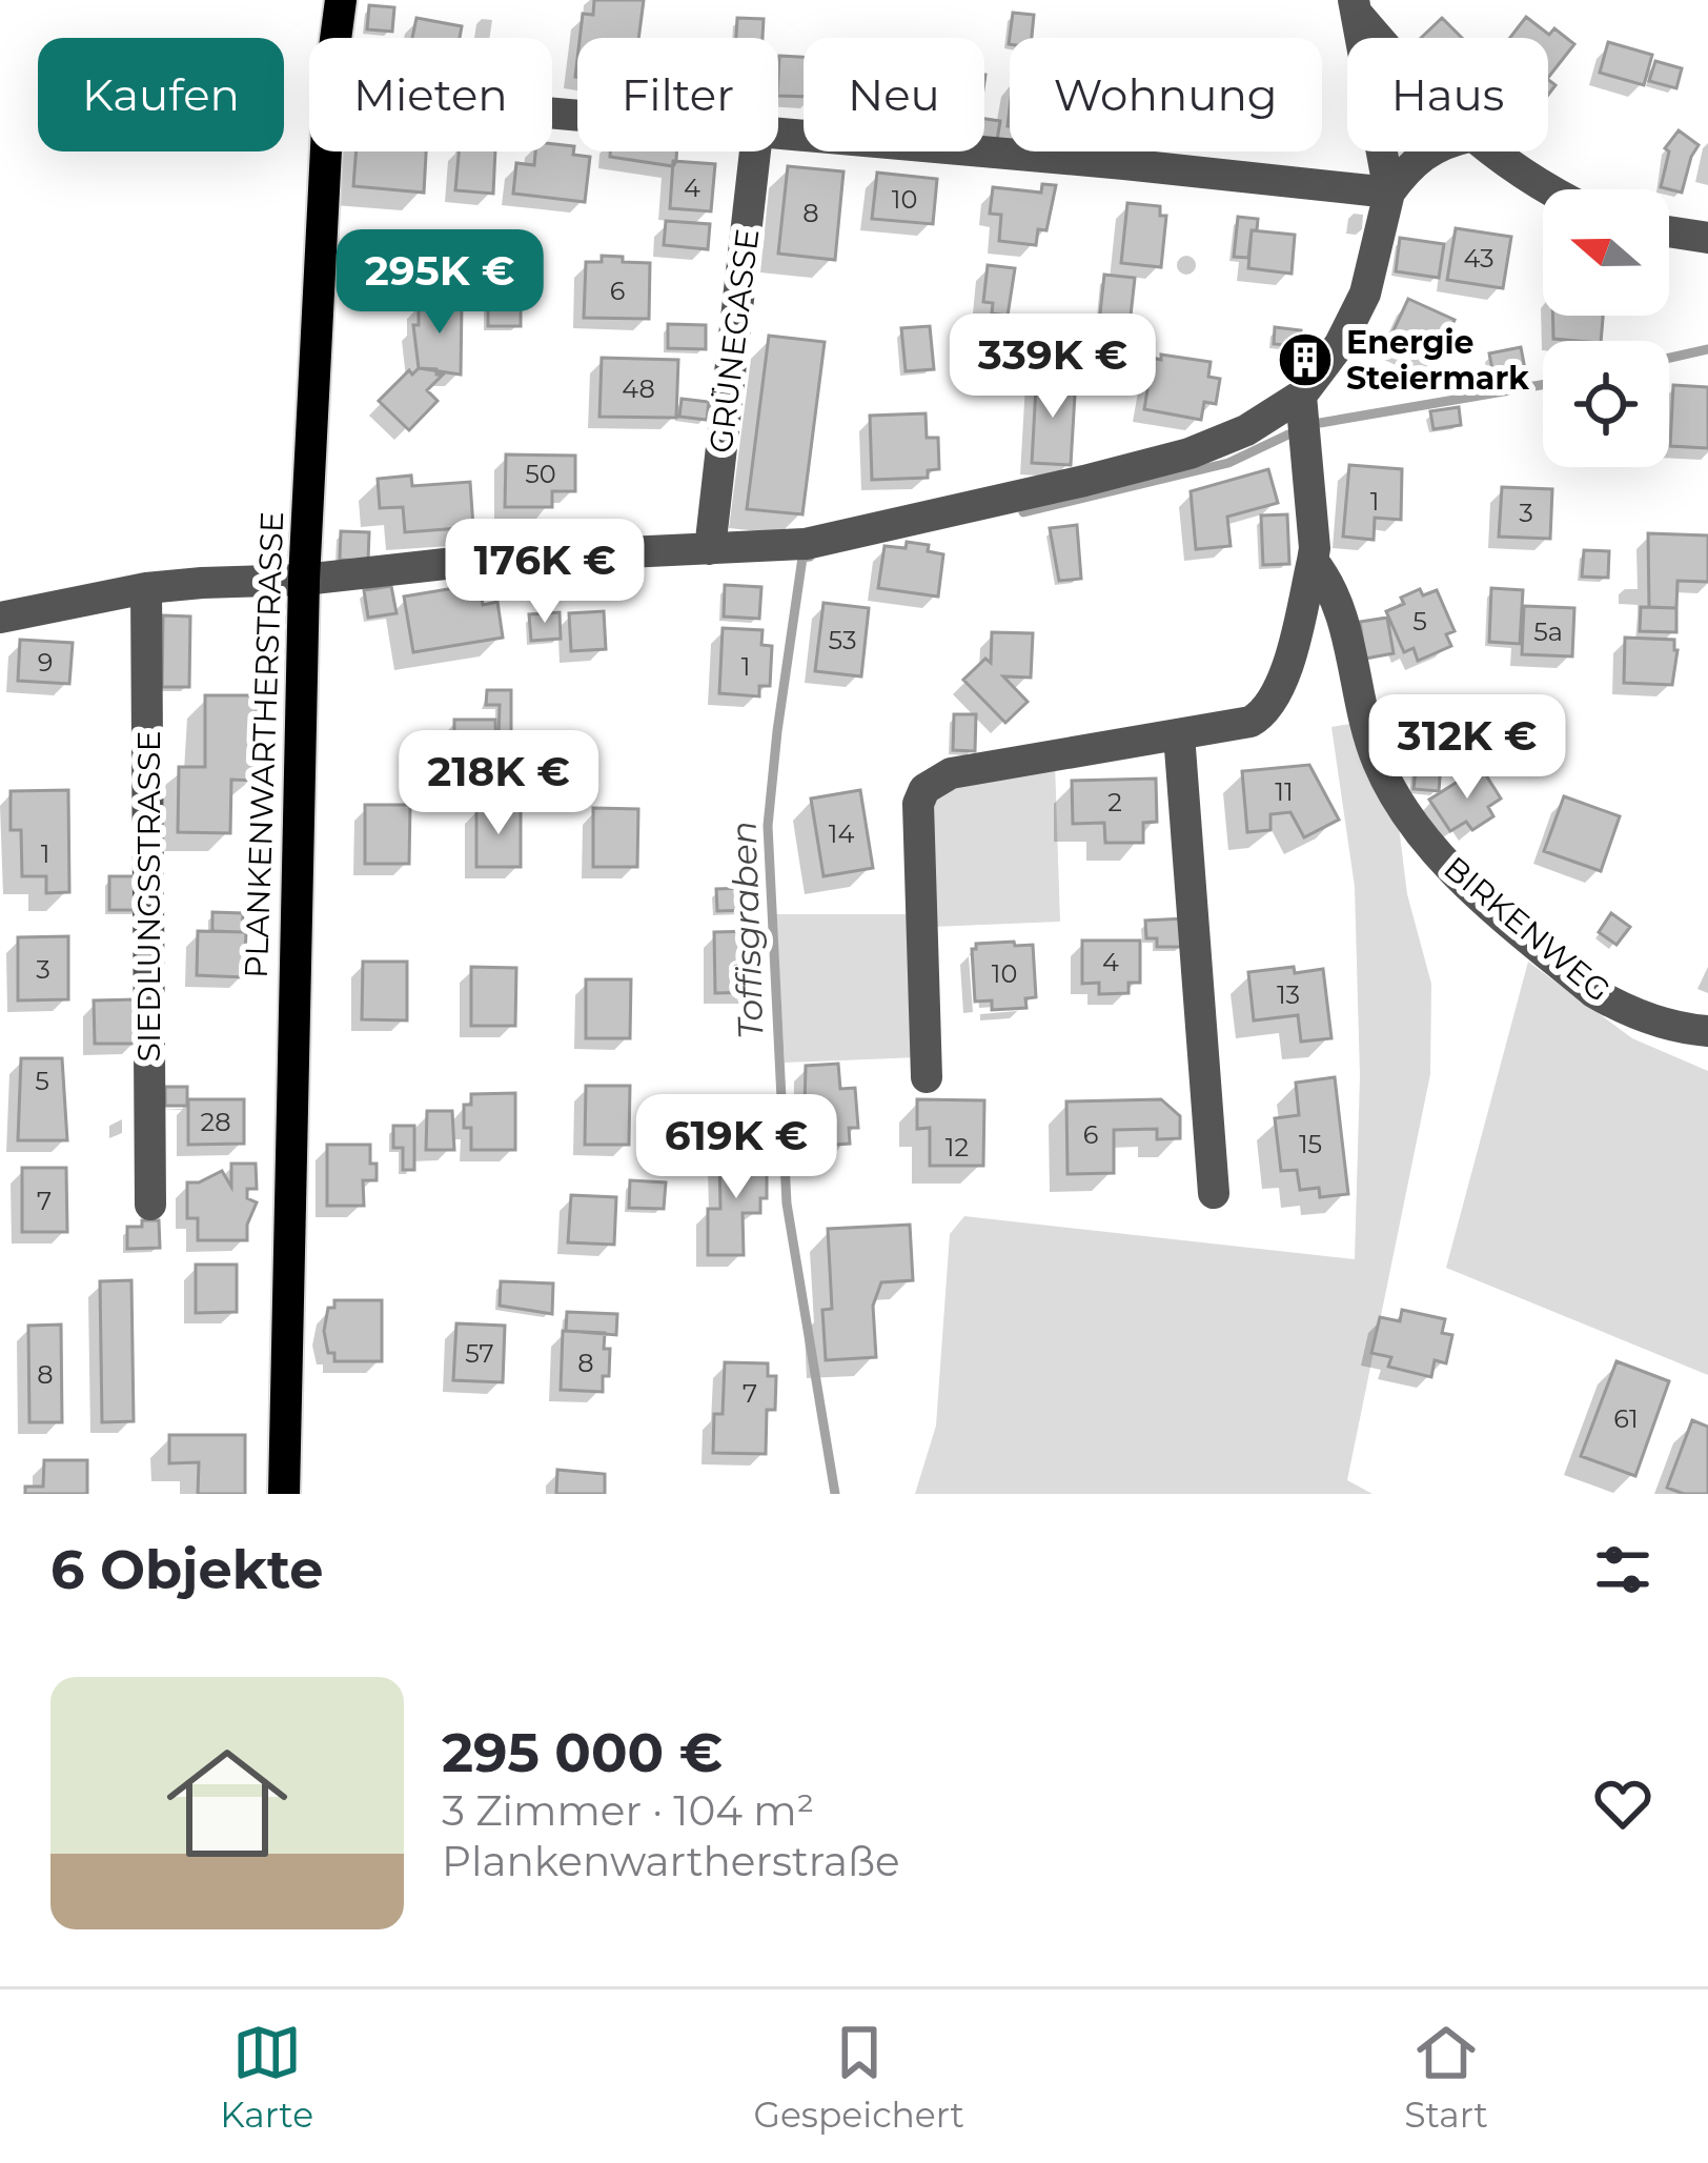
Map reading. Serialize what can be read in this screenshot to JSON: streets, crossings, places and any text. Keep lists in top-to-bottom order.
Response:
{
  "streets": {
    "main road": ["PLANKENWARTHERSTRASSE"],
    "street": ["GRÜNEGASSE", "SIEDLUNGSSTRASSE", "BIRKENWEG"]
  },
  "water": ["Toffisgraben"],
  "places": {
    "building": ["Energie Steiermark"]
  },
  "house_numbers": [
    "4",
    "10",
    "8",
    "43",
    "6",
    "48",
    "50",
    "1",
    "3",
    "5",
    "5a",
    "53",
    "9",
    "1",
    "11",
    "2",
    "14",
    "1",
    "4",
    "3",
    "10",
    "13",
    "5",
    "28",
    "6",
    "15",
    "12",
    "7",
    "57",
    "8",
    "8",
    "7",
    "61"
  ],
  "north": "left",
  "page": {
    "chip": [
      "Kaufen",
      "Mieten",
      "Filter",
      "Neu",
      "Wohnung",
      "Haus"
    ],
    "price": [
      "295K €",
      "339K €",
      "176K €",
      "312K €",
      "218K €",
      "619K €"
    ],
    "heading": "6 Objekte",
    "list": [
      {
        "name": "295 000 €",
        "note": "3 Zimmer · 104 m² · Plankenwartherstraße"
      }
    ],
    "tabs": ["Karte", "Gespeichert", "Start"]
  }
}
